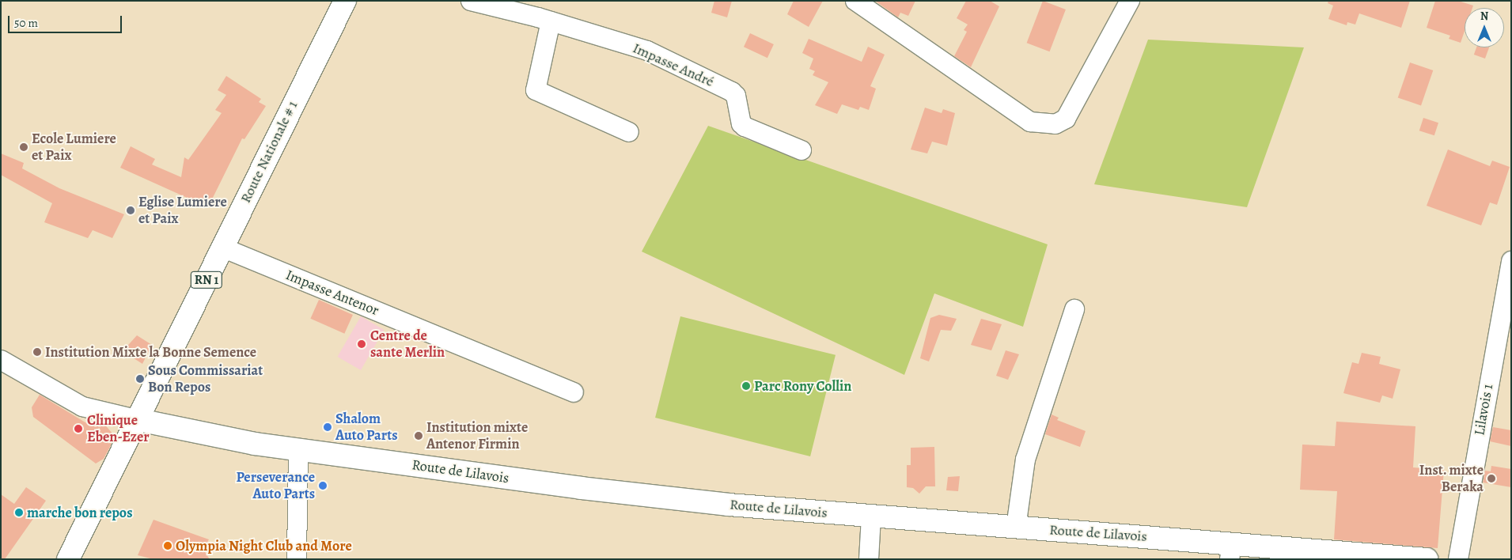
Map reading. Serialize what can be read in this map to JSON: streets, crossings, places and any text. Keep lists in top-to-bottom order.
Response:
{
  "streets": {
    "main road": ["Route Nationale # 1", "RN 1", "Route de Lilavois"],
    "street": ["Impasse André", "Impasse Antenor", "Lilavois 1"]
  },
  "crossings": [
    ["Route Nationale # 1", "Impasse Antenor"],
    ["Route Nationale # 1", "Route de Lilavois"]
  ],
  "places": [
    "Ecole Lumiere et Paix",
    "Eglise Lumiere et Paix",
    "Centre de sante Merlin",
    "Institution Mixte la Bonne Semence",
    "Sous Commissariat Bon Repos",
    "Parc Rony Collin",
    "Shalom Auto Parts",
    "Clinique Eben-Ezer",
    "Institution mixte Antenor Firmin",
    "Inst. mixte Beraka",
    "Perseverance Auto Parts",
    "marche bon repos",
    "Olympia Night Club and More"
  ],
  "scale_bar": "50 m",
  "north": "top"
}
